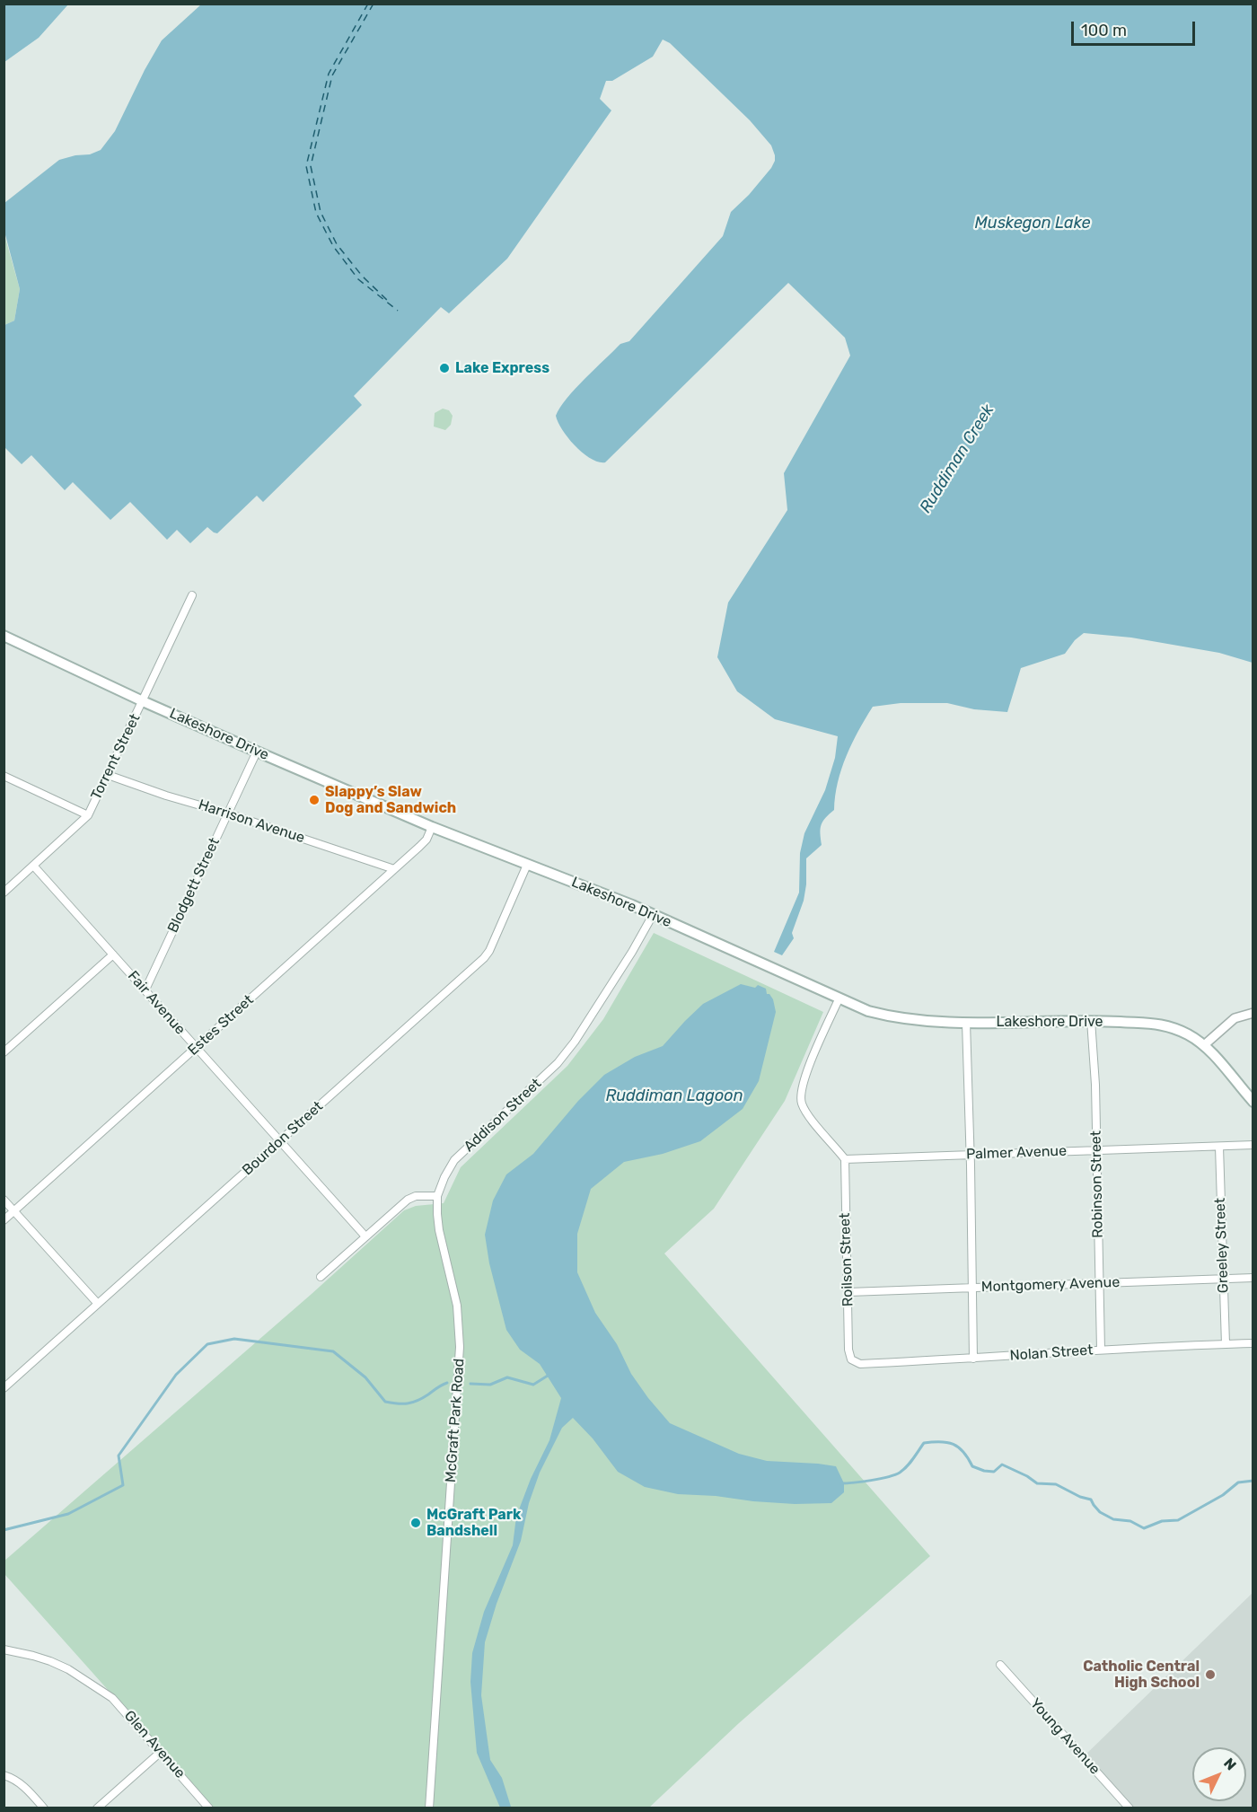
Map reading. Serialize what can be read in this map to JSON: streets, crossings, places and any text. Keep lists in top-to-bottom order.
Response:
{
  "streets": {
    "main road": ["Lakeshore Drive"],
    "street": [
      "Torrent Street",
      "Harrison Avenue",
      "Blodgett Street",
      "Fair Avenue",
      "Estes Street",
      "Addison Street",
      "Bourdon Street",
      "Palmer Avenue",
      "Robinson Street",
      "Greeley Street",
      "Roilson Street",
      "Montgomery Avenue",
      "Nolan Street",
      "McGraft Park Road",
      "Young Avenue",
      "Glen Avenue"
    ]
  },
  "crossings": [
    ["Lakeshore Drive", "Torrent Street"],
    ["Lakeshore Drive", "Blodgett Street"],
    ["Lakeshore Drive", "Estes Street"],
    ["Lakeshore Drive", "Addison Street"],
    ["Lakeshore Drive", "Bourdon Street"],
    ["Lakeshore Drive", "Robinson Street"],
    ["Torrent Street", "Harrison Avenue"],
    ["Torrent Street", "Fair Avenue"],
    ["Harrison Avenue", "Blodgett Street"],
    ["Harrison Avenue", "Estes Street"],
    ["Blodgett Street", "Fair Avenue"],
    ["Fair Avenue", "Estes Street"],
    ["Fair Avenue", "Bourdon Street"],
    ["Addison Street", "McGraft Park Road"],
    ["Palmer Avenue", "Robinson Street"],
    ["Palmer Avenue", "Greeley Street"],
    ["Palmer Avenue", "Roilson Street"],
    ["Robinson Street", "Montgomery Avenue"],
    ["Robinson Street", "Nolan Street"],
    ["Greeley Street", "Montgomery Avenue"],
    ["Greeley Street", "Nolan Street"],
    ["Roilson Street", "Montgomery Avenue"],
    ["Roilson Street", "Nolan Street"]
  ],
  "water": ["Muskegon Lake", "Ruddiman Creek", "Ruddiman Lagoon"],
  "places": [
    "Lake Express",
    "Slappy’s Slaw Dog and Sandwich",
    "McGraft Park Bandshell",
    "Catholic Central High School"
  ],
  "scale_bar": "100 m",
  "north": "top right"
}
